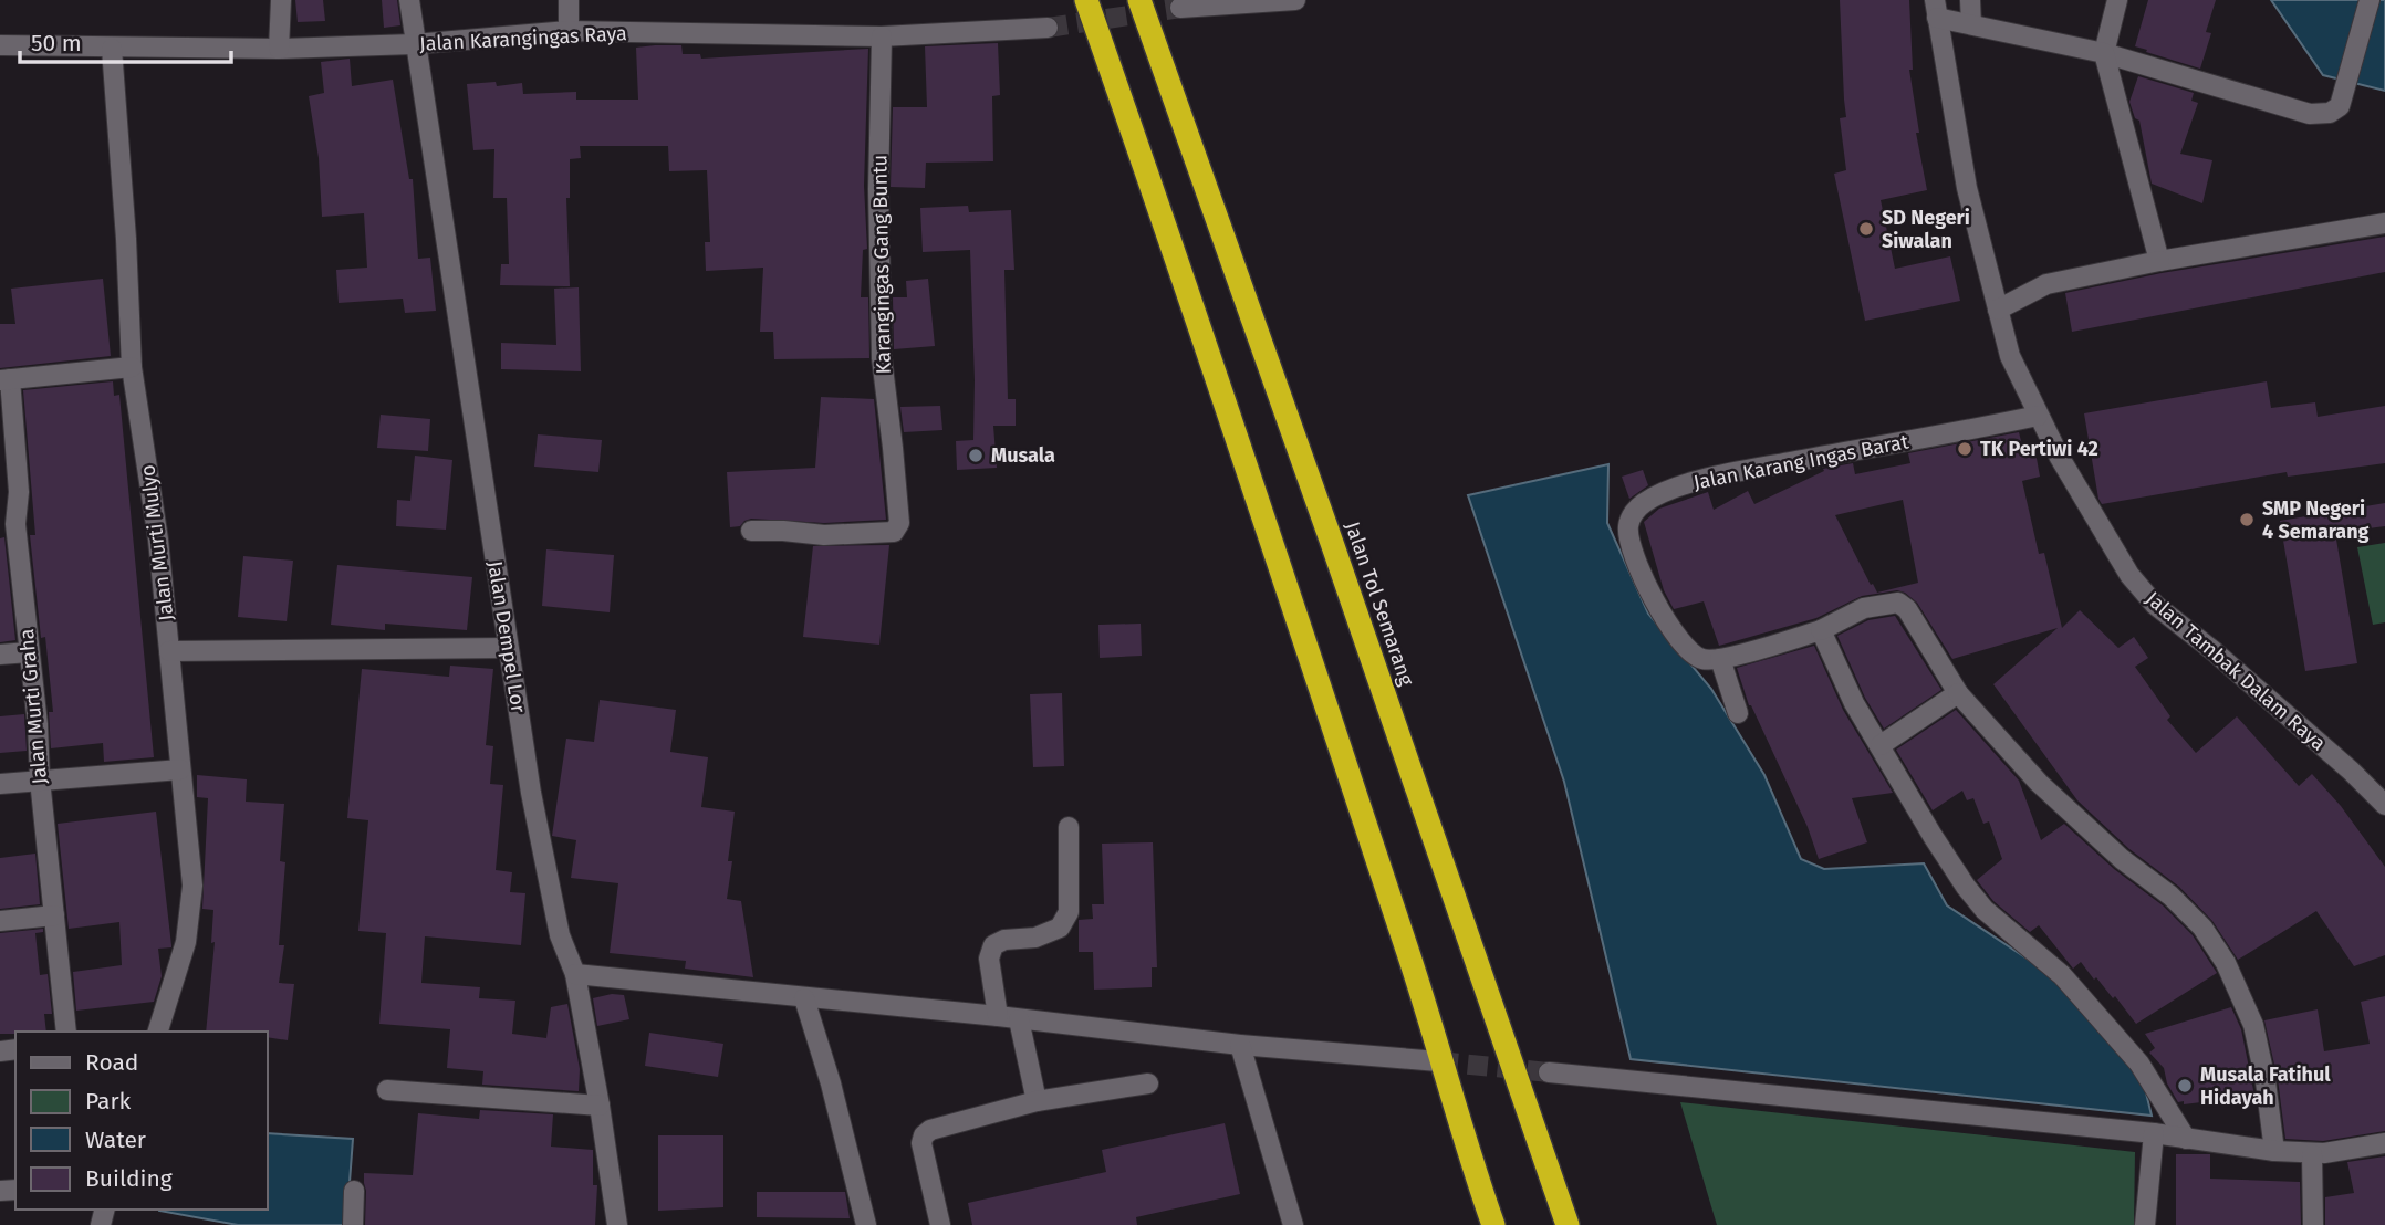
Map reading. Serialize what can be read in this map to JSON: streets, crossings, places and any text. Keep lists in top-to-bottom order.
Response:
{
  "streets": {
    "highway": ["Jalan Tol Semarang"],
    "street": [
      "Jalan Karangingas Raya",
      "Karangingas Gang Buntu",
      "Jalan Karang Ingas Barat",
      "Jalan Murti Mulyo",
      "Jalan Dempel Lor",
      "Jalan Tambak Dalam Raya",
      "Jalan Murti Graha"
    ]
  },
  "crossings": [
    ["Jalan Karangingas Raya", "Karangingas Gang Buntu"],
    ["Jalan Karangingas Raya", "Jalan Murti Mulyo"],
    ["Jalan Karangingas Raya", "Jalan Dempel Lor"],
    ["Jalan Karang Ingas Barat", "Jalan Tambak Dalam Raya"]
  ],
  "places": [
    "SD Negeri Siwalan",
    "TK Pertiwi 42",
    "Musala",
    "SMP Negeri 4 Semarang",
    "Musala Fatihul Hidayah"
  ],
  "legend": [
    "Road",
    "Park",
    "Water",
    "Building"
  ],
  "scale_bar": "50 m"
}
